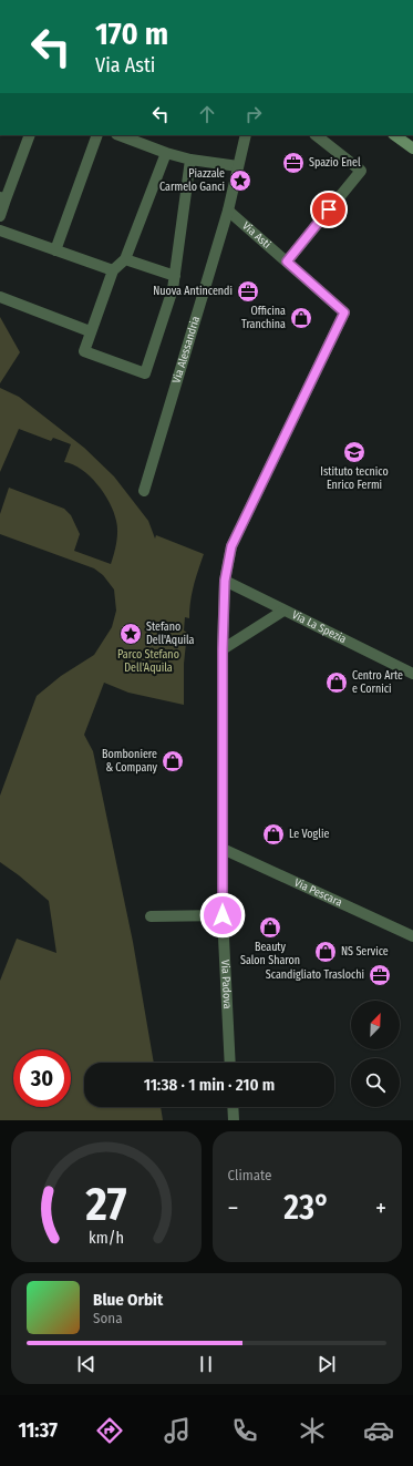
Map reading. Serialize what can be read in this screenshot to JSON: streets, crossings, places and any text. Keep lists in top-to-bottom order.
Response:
{
  "streets": {
    "street": [
      "Via Asti",
      "Via Alessandria",
      "Via La Spezia",
      "Via Pescara",
      "Via Padova"
    ]
  },
  "crossings": [
    ["Via Asti", "Via Alessandria"],
    ["Via Asti", "Via Padova"],
    ["Via La Spezia", "Via Padova"],
    ["Via Pescara", "Via Padova"]
  ],
  "parks": ["Parco Stefano Dell'Aquila"],
  "places": {
    "office": ["Spazio Enel", "Nuova Antincendi", "Scandigliato Traslochi"],
    "place": ["Piazzale Carmelo Ganci", "Stefano Dell'Aquila"],
    "shop": [
      "Officina Tranchina",
      "Centro Arte e Cornici",
      "Bomboniere & Company",
      "Le Voglie",
      "Beauty Salon Sharon",
      "NS Service"
    ],
    "school or university": ["Istituto tecnico Enrico Fermi"]
  },
  "north": "top right",
  "page": {
    "turn": ["170 m", "Via Asti"],
    "limit": "30",
    "trip": "11:38 · 1 min · 210 m",
    "tile": "Climate",
    "heat": ["−", "23°", "+"],
    "song": ["Blue Orbit", "Sona"],
    "tabs": "11:37",
    "gauge": ["27", "km/h"]
  }
}
